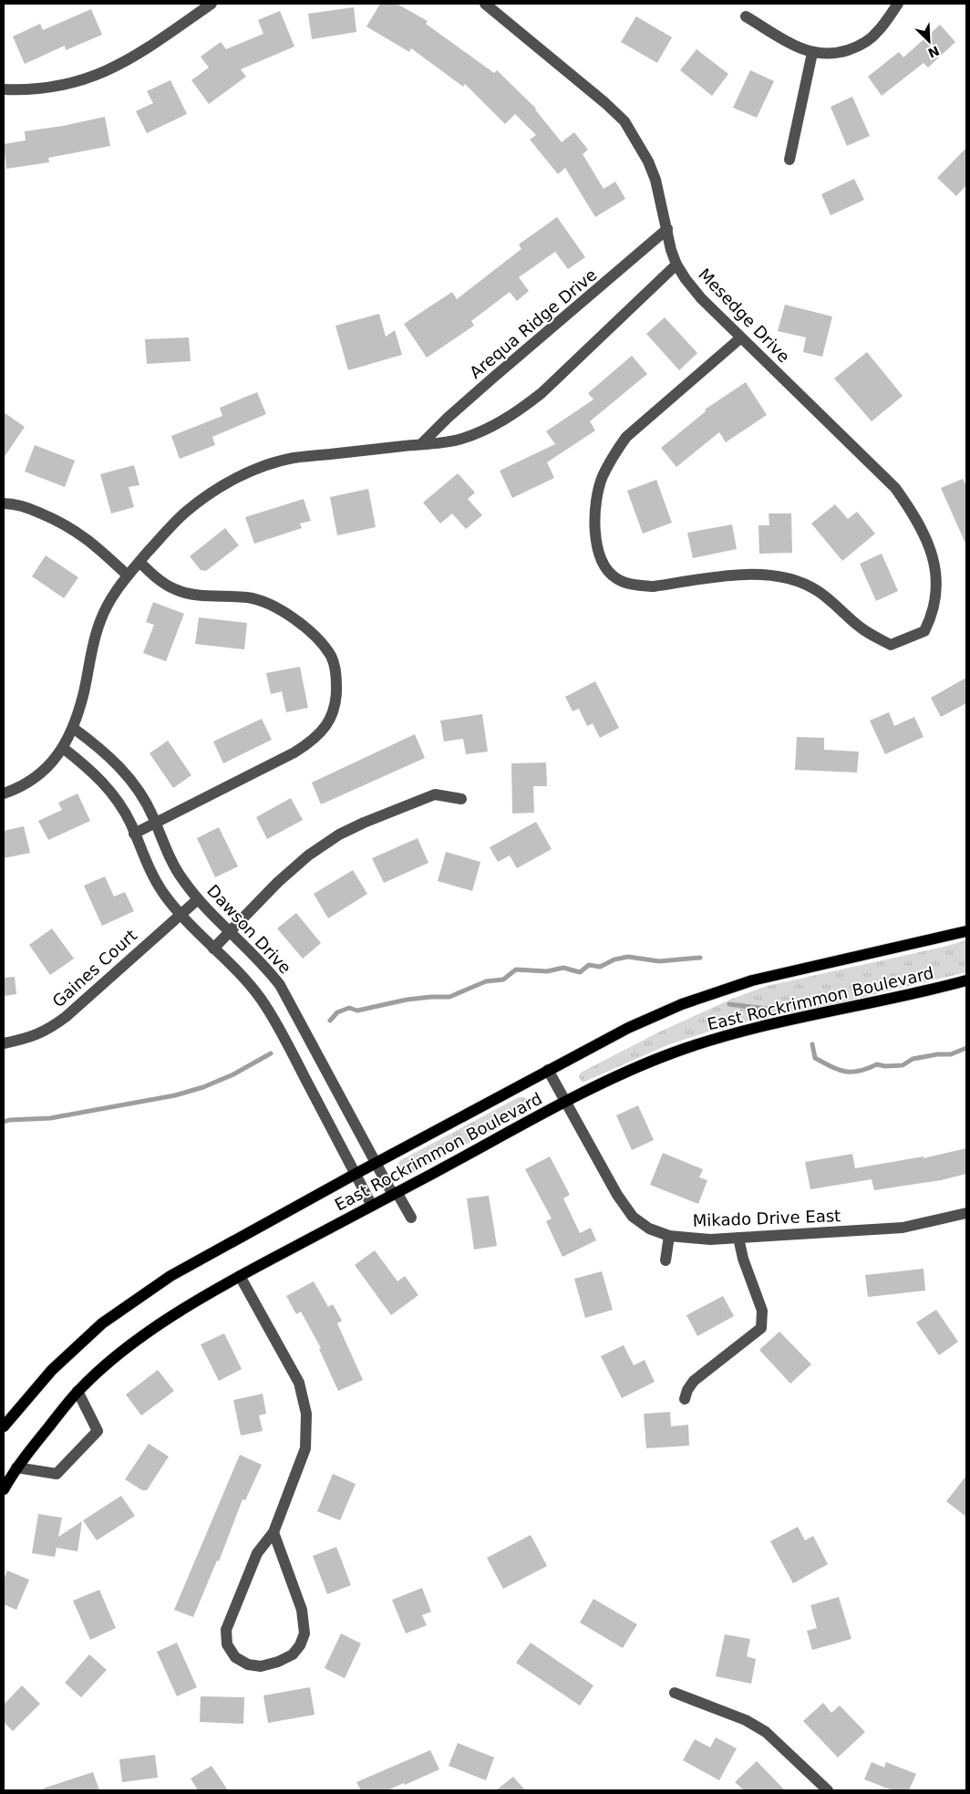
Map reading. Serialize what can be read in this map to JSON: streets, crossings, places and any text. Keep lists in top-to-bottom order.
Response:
{
  "streets": {
    "main road": ["East Rockrimmon Boulevard"],
    "street": [
      "Mesedge Drive",
      "Arequa Ridge Drive",
      "Dawson Drive",
      "Gaines Court",
      "Mikado Drive East"
    ]
  },
  "crossings": [
    ["Mesedge Drive", "Arequa Ridge Drive"],
    ["Dawson Drive", "Gaines Court"],
    ["Dawson Drive", "East Rockrimmon Boulevard"],
    ["East Rockrimmon Boulevard", "Mikado Drive East"]
  ],
  "north": "bottom right"
}
